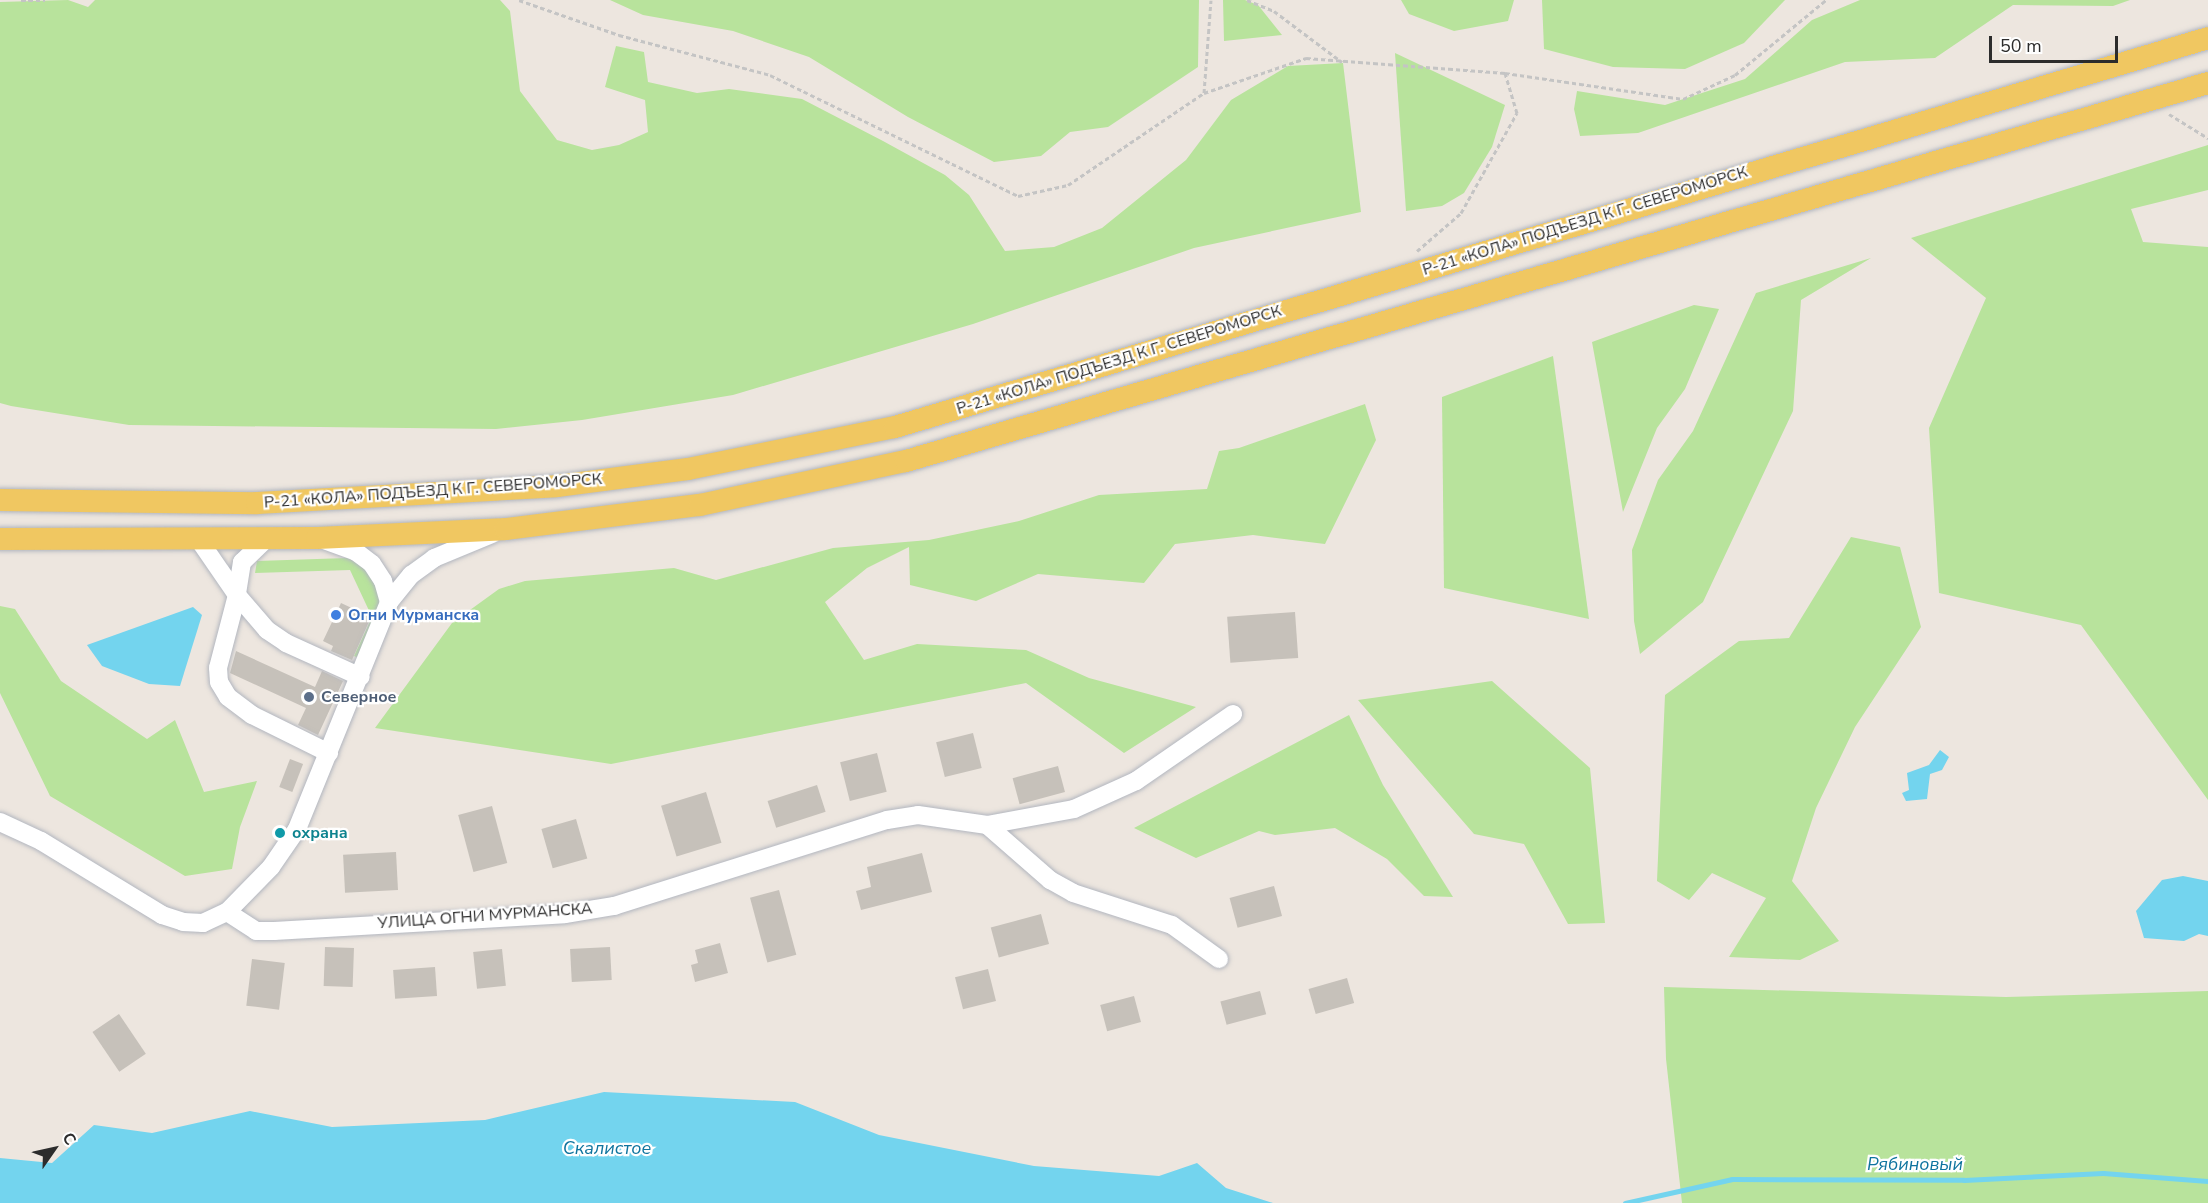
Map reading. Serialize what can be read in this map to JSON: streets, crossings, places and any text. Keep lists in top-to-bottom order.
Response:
{
  "streets": {
    "main road": ["Р-21 «КОЛА» ПОДЪЕЗД К Г. СЕВЕРОМОРСК"],
    "street": ["УЛИЦА ОГНИ МУРМАНСКА"]
  },
  "water": ["Скалистое", "Рябиновый"],
  "places": ["Огни Мурманска", "Северное", "охрана"],
  "scale_bar": "50 m",
  "north": "top right"
}
